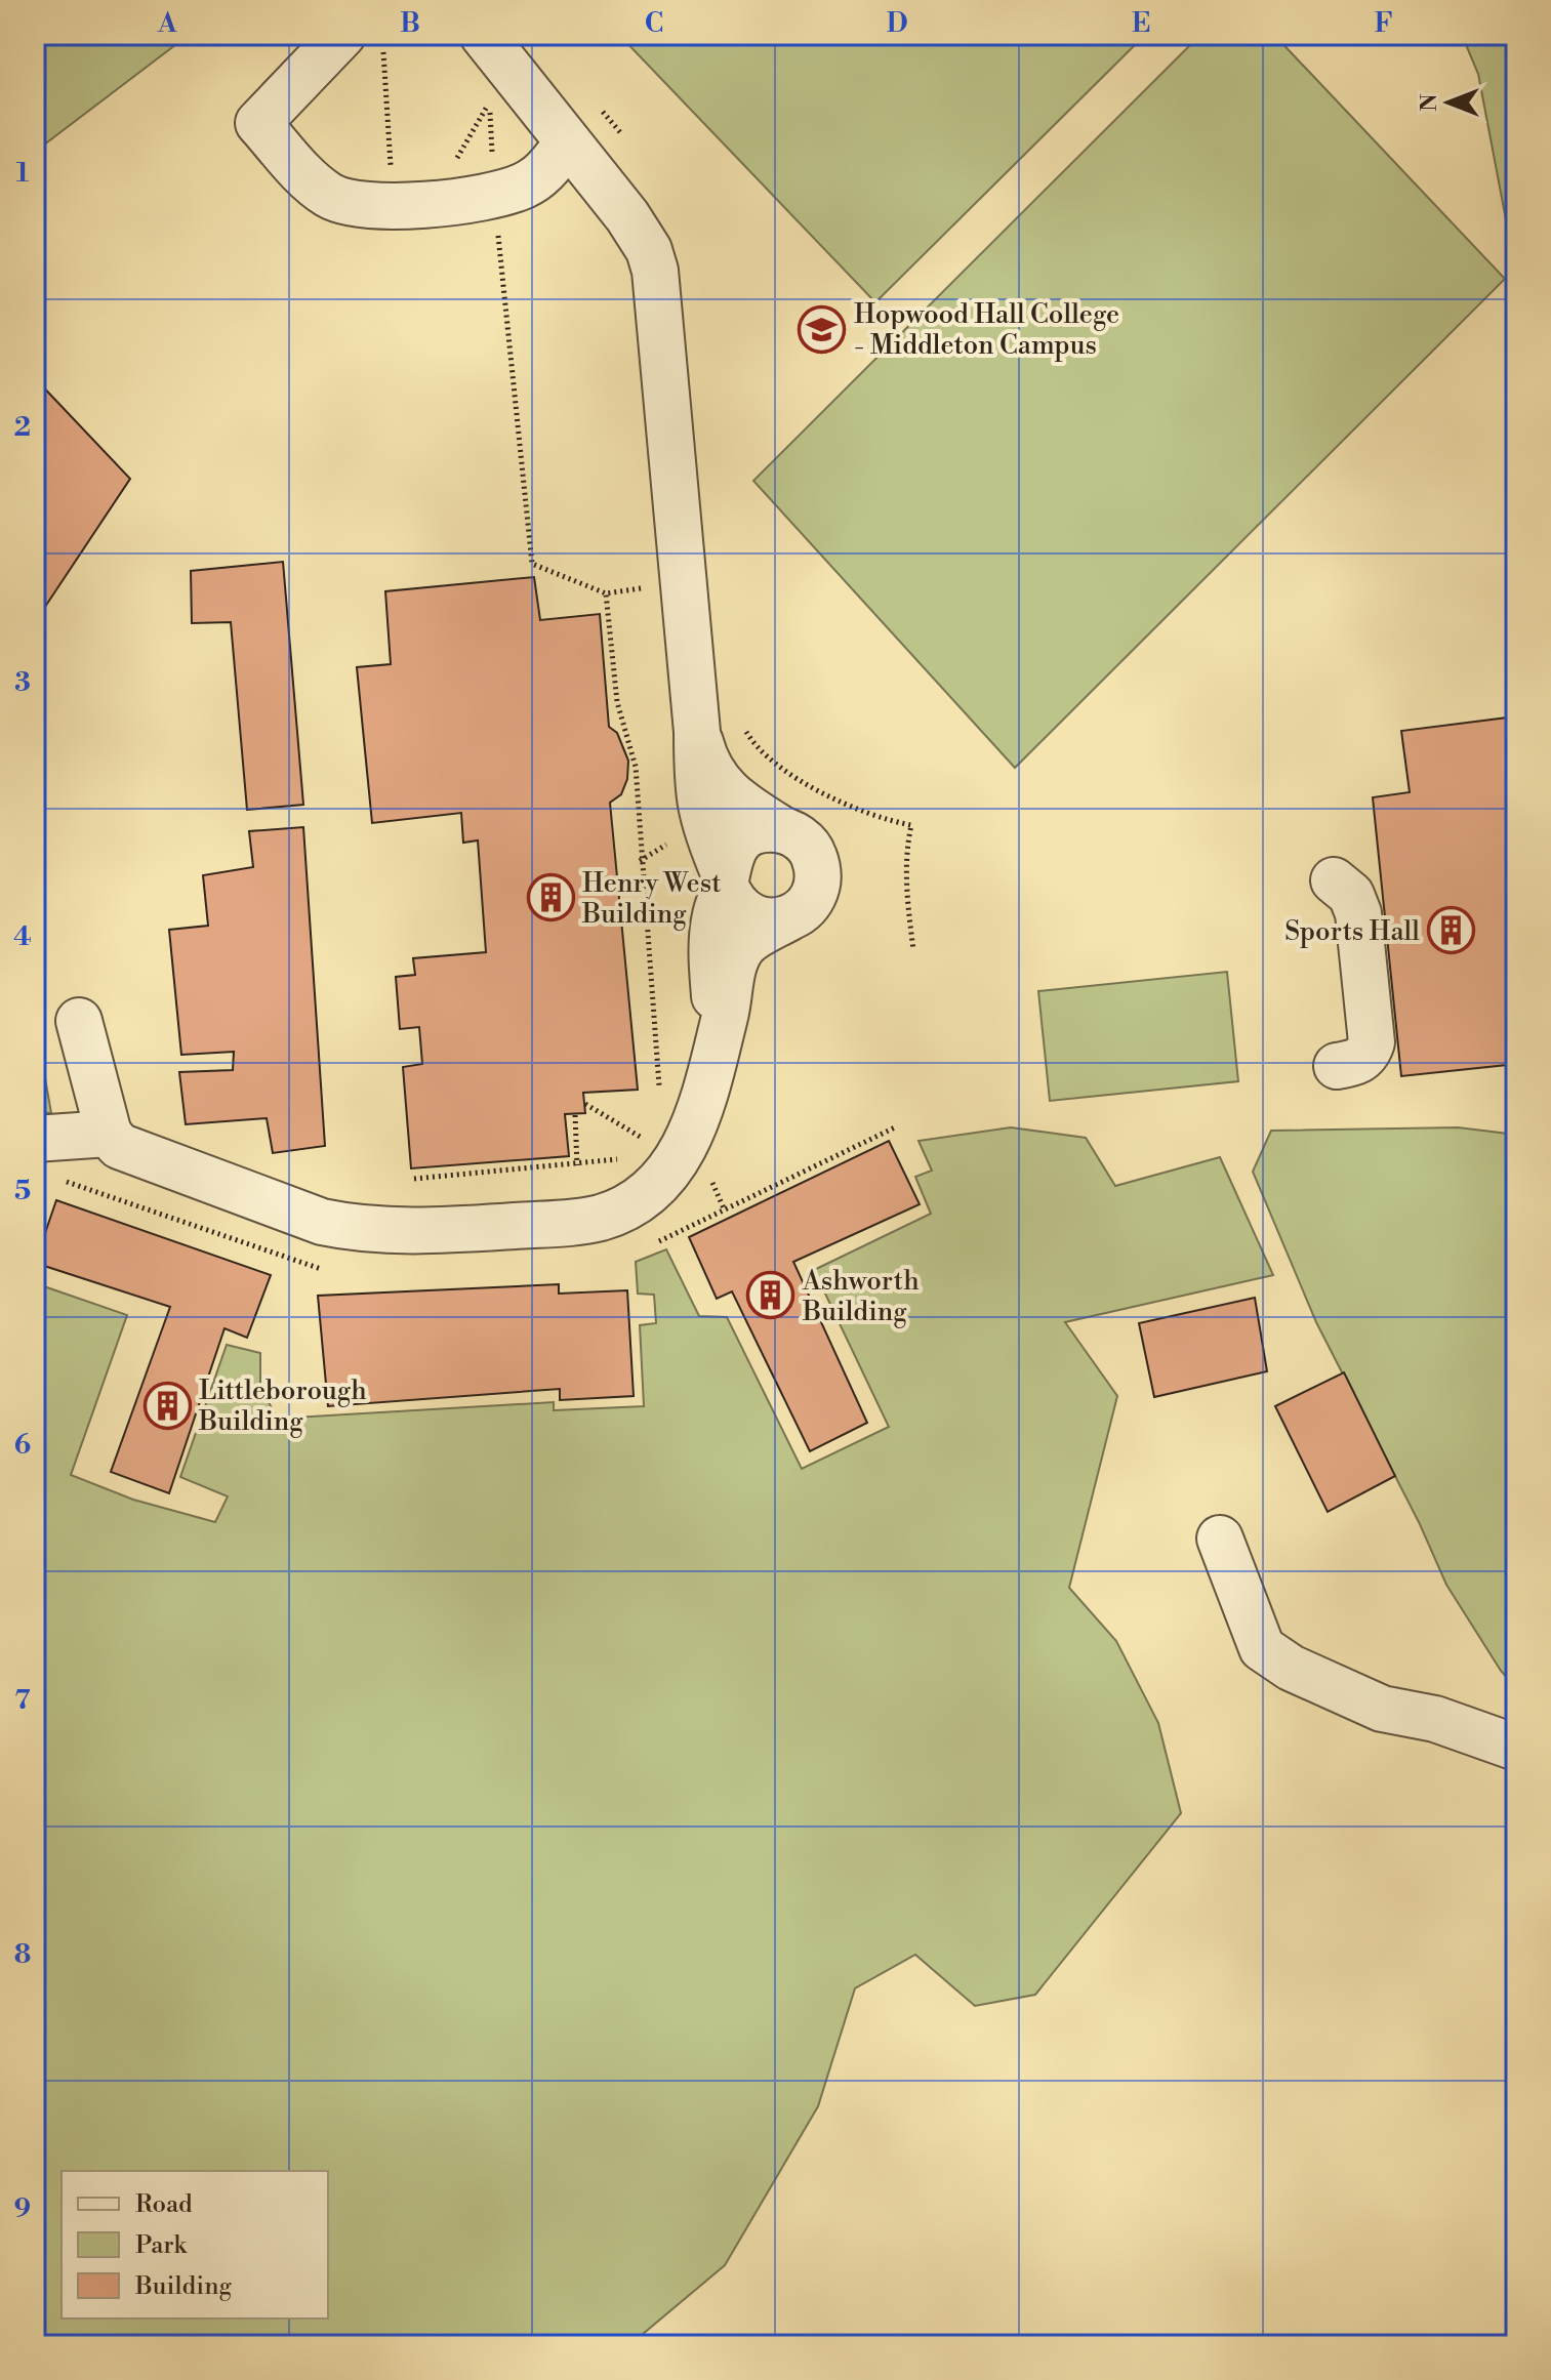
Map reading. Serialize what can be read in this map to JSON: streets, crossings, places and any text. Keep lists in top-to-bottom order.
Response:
{
  "places": {
    "school or university": ["Hopwood Hall College - Middleton Campus"],
    "building": [
      "Henry West Building",
      "Sports Hall",
      "Ashworth Building",
      "Littleborough Building"
    ]
  },
  "legend": ["Road", "Park", "Building"],
  "north": "left",
  "grid": {
    "columns": [
      "A",
      "B",
      "C",
      "D",
      "E",
      "F"
    ],
    "rows": [
      "1",
      "2",
      "3",
      "4",
      "5",
      "6",
      "7",
      "8",
      "9"
    ]
  }
}
